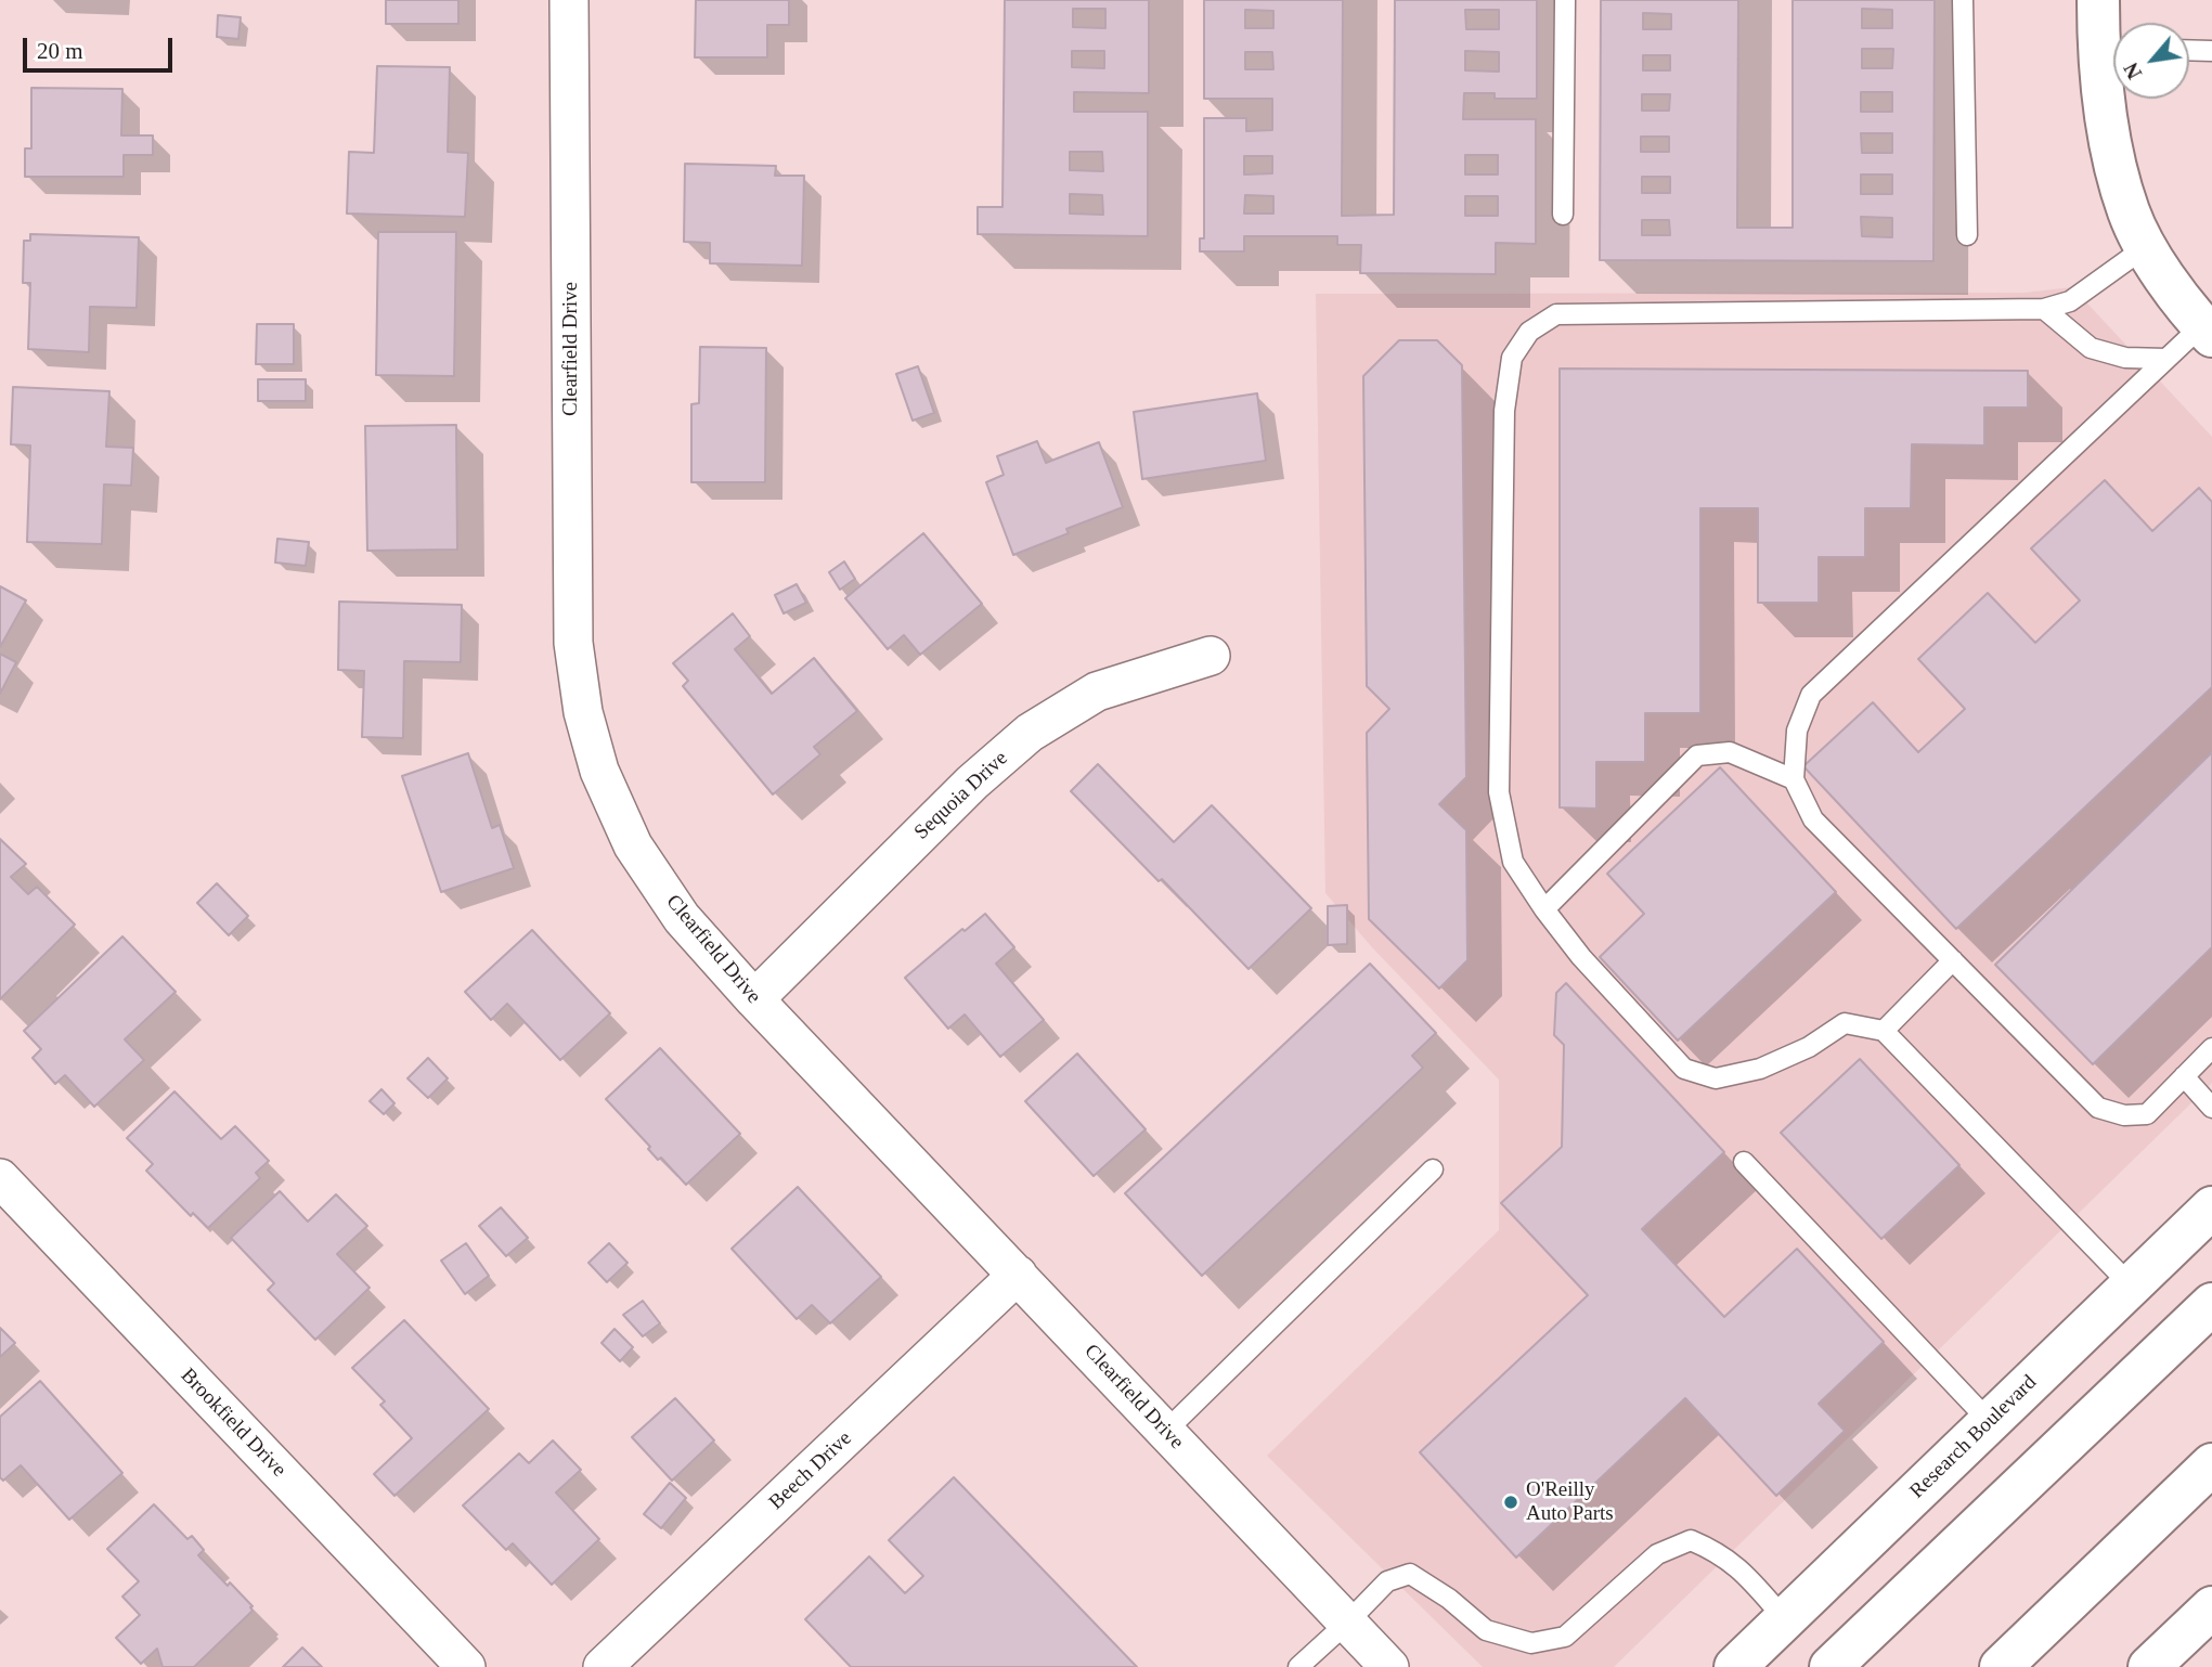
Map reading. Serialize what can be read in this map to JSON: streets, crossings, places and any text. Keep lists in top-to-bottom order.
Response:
{
  "streets": {
    "main road": ["Research Boulevard"],
    "street": [
      "Clearfield Drive",
      "Sequoia Drive",
      "Brookfield Drive",
      "Beech Drive"
    ]
  },
  "crossings": [
    ["Clearfield Drive", "Sequoia Drive"],
    ["Clearfield Drive", "Beech Drive"]
  ],
  "places": ["O'Reilly Auto Parts"],
  "scale_bar": "20 m",
  "north": "bottom left"
}
